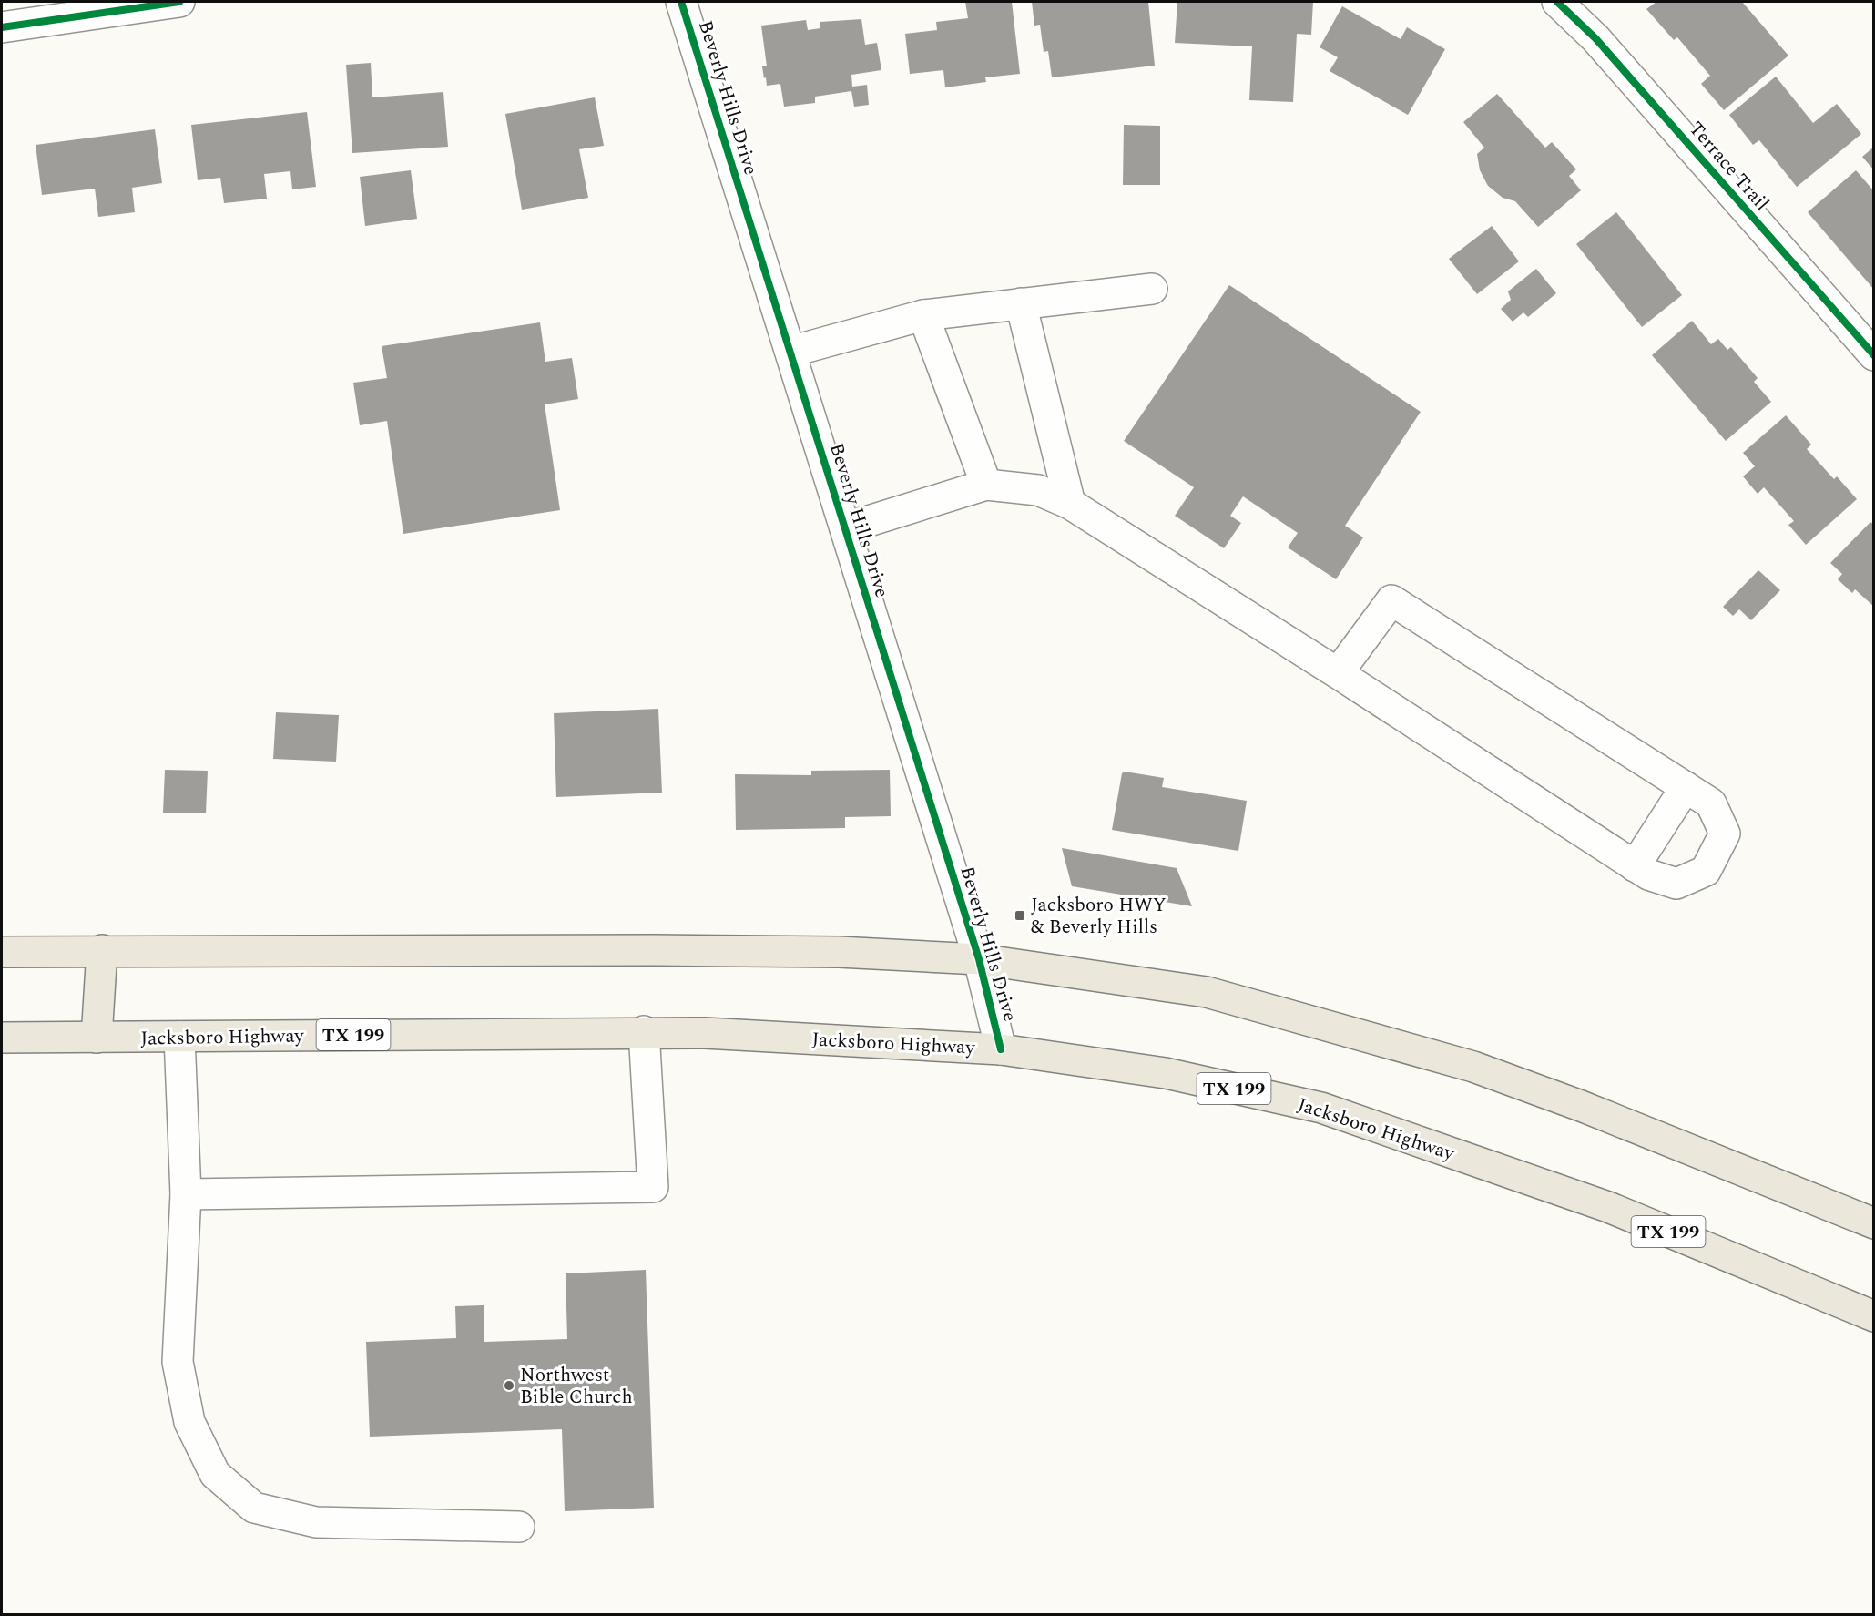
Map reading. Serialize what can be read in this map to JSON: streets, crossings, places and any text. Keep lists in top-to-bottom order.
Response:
{
  "streets": {
    "main road": ["TX 199", "Jacksboro Highway"],
    "street": ["Beverly Hills Drive", "Terrace Trail"]
  },
  "crossings": [
    ["Beverly Hills Drive", "Jacksboro Highway"]
  ],
  "places": {
    "transit": ["Jacksboro HWY & Beverly Hills"],
    "other": ["Northwest Bible Church"]
  }
}
